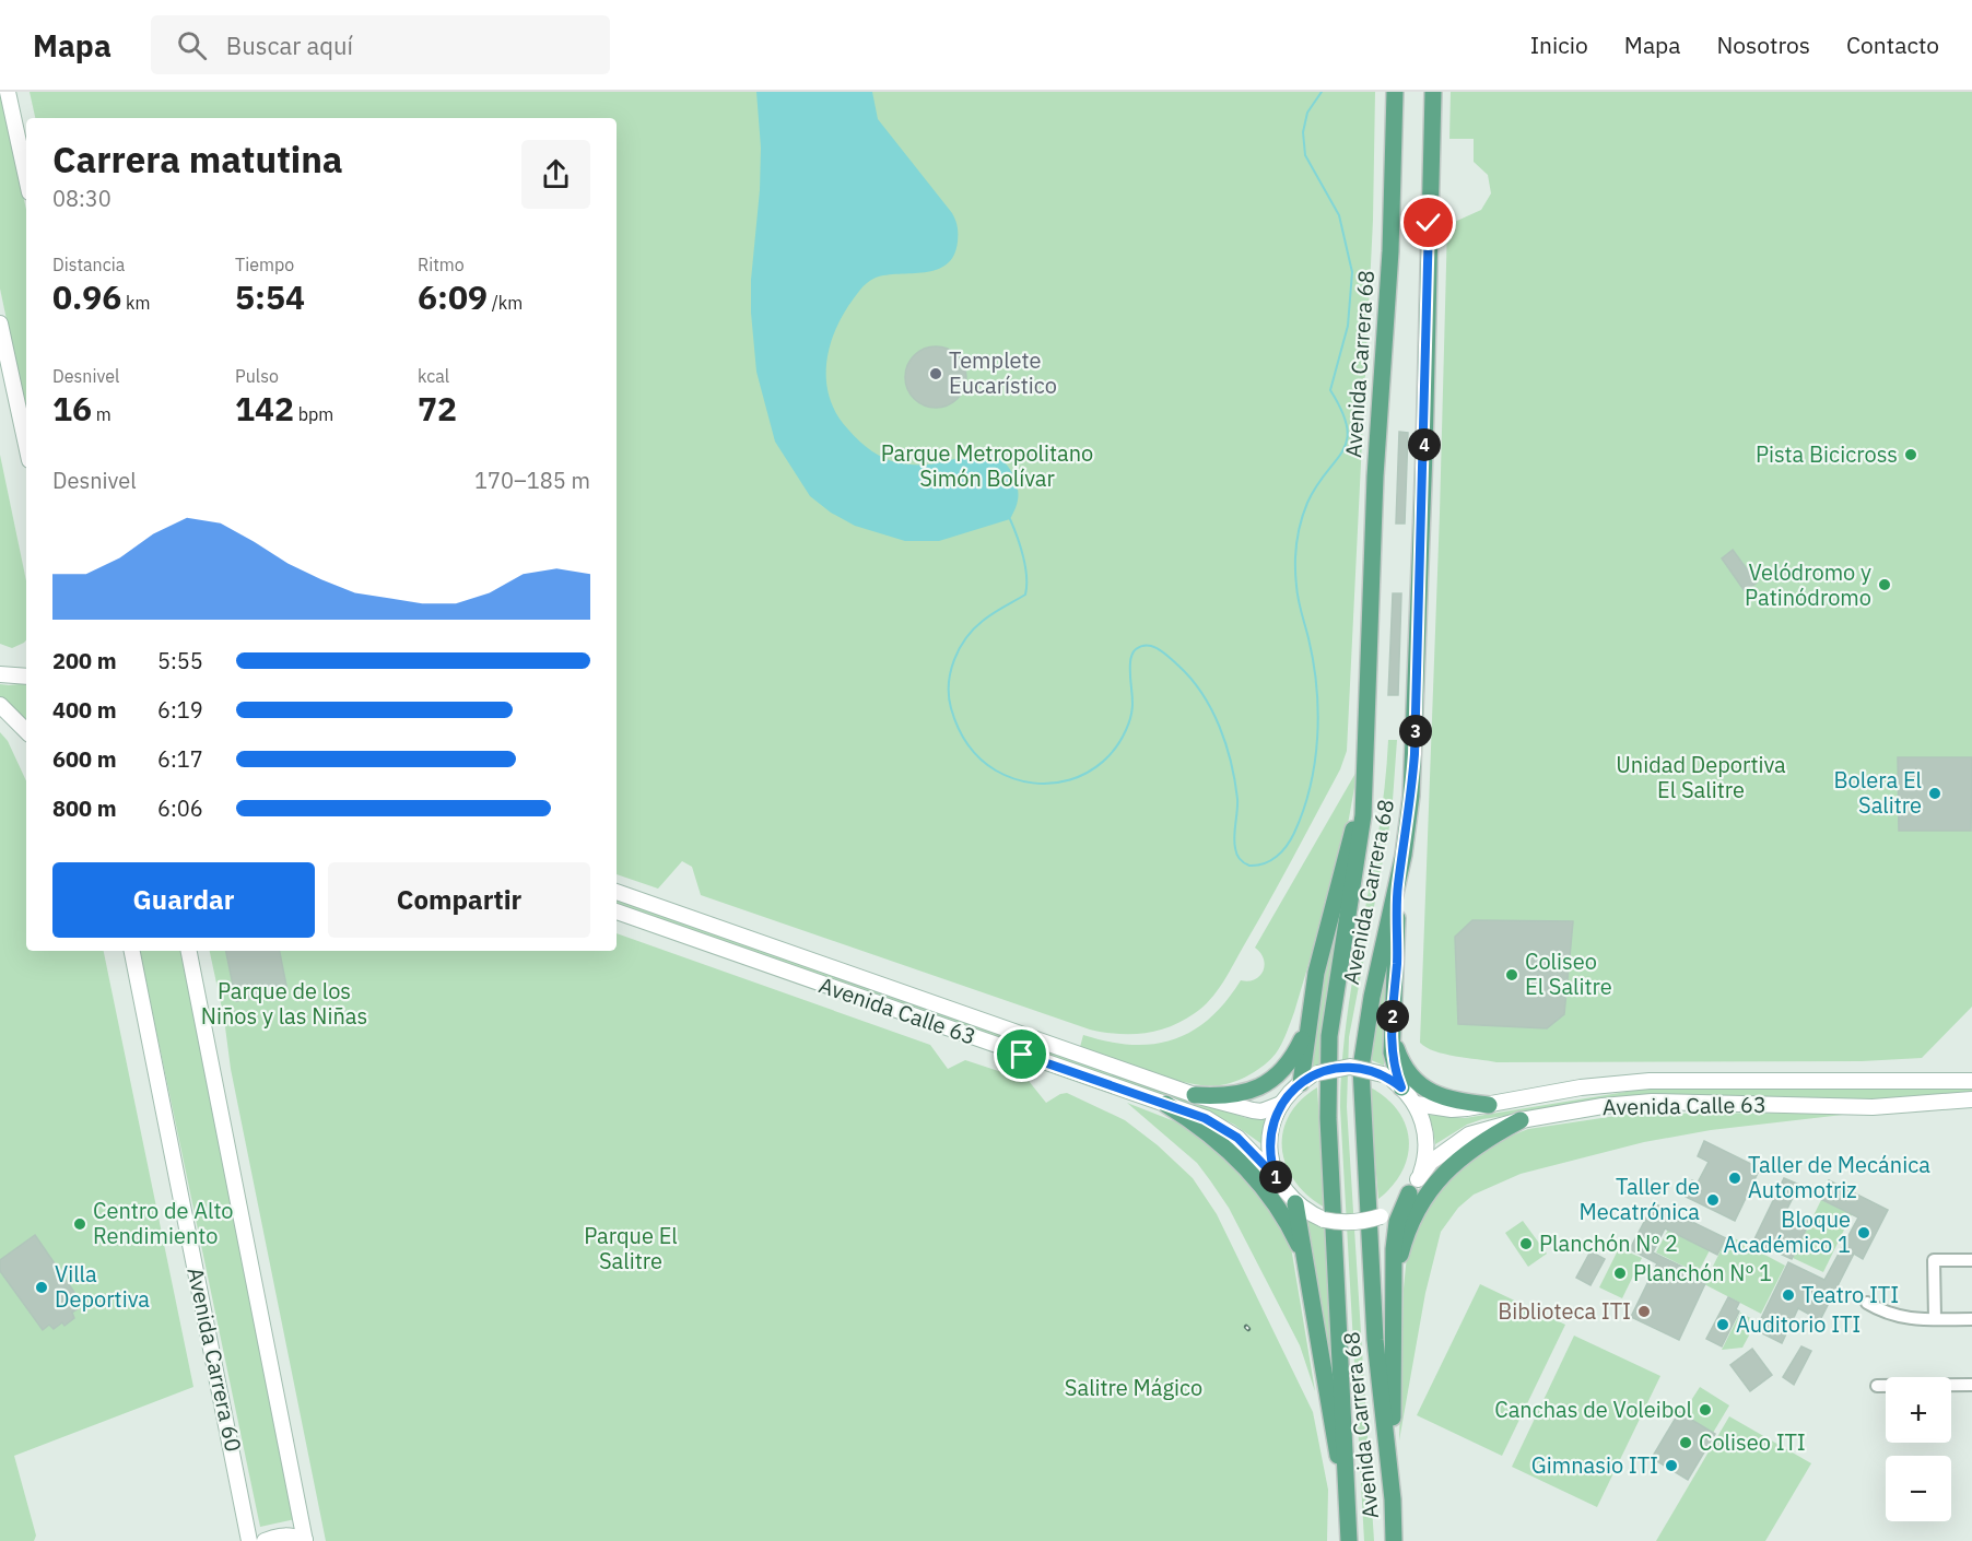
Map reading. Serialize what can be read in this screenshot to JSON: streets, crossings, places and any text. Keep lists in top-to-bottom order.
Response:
{
  "streets": {
    "main road": ["Avenida Carrera 68", "Avenida Calle 63", "Avenida Carrera 60"]
  },
  "parks": [
    "Parque Metropolitano Simón Bolívar",
    "Unidad Deportiva El Salitre",
    "Parque de los Niños y las Niñas",
    "Parque El Salitre",
    "Salitre Mágico"
  ],
  "places": [
    "Templete Eucarístico",
    "Pista Bicicross",
    "Velódromo y Patinódromo",
    "Bolera El Salitre",
    "Coliseo El Salitre",
    "Taller de Mecánica Automotriz",
    "Taller de Mecatrónica",
    "Centro de Alto Rendimiento",
    "Bloque Académico 1",
    "Planchón Nº 2",
    "Planchón Nº 1",
    "Villa Deportiva",
    "Teatro ITI",
    "Biblioteca ITI",
    "Auditorio ITI",
    "Canchas de Voleibol",
    "Coliseo ITI",
    "Gimnasio ITI"
  ],
  "page": {
    "header": "Mapa",
    "search": "Buscar aquí",
    "nav": [
      "Inicio",
      "Mapa",
      "Nosotros",
      "Contacto"
    ],
    "heading": ["Carrera matutina", "08:30"],
    "stats": [
      ["Distancia", "0.96 km"],
      ["Tiempo", "5:54"],
      ["Ritmo", "6:09 /km"],
      ["Desnivel", "16 m"],
      ["Pulso", "142 bpm"],
      ["kcal", "72"]
    ],
    "pins": [
      "4",
      "3",
      "2",
      "1"
    ],
    "chart": ["Desnivel", "170–185 m"],
    "list": [
      {
        "name": "200 m",
        "note": "5:55"
      },
      {
        "name": "400 m",
        "note": "6:19"
      },
      {
        "name": "600 m",
        "note": "6:17"
      },
      {
        "name": "800 m",
        "note": "6:06"
      }
    ],
    "buttons": ["Guardar", "Compartir"],
    "map_buttons": ["+", "−"]
  }
}
